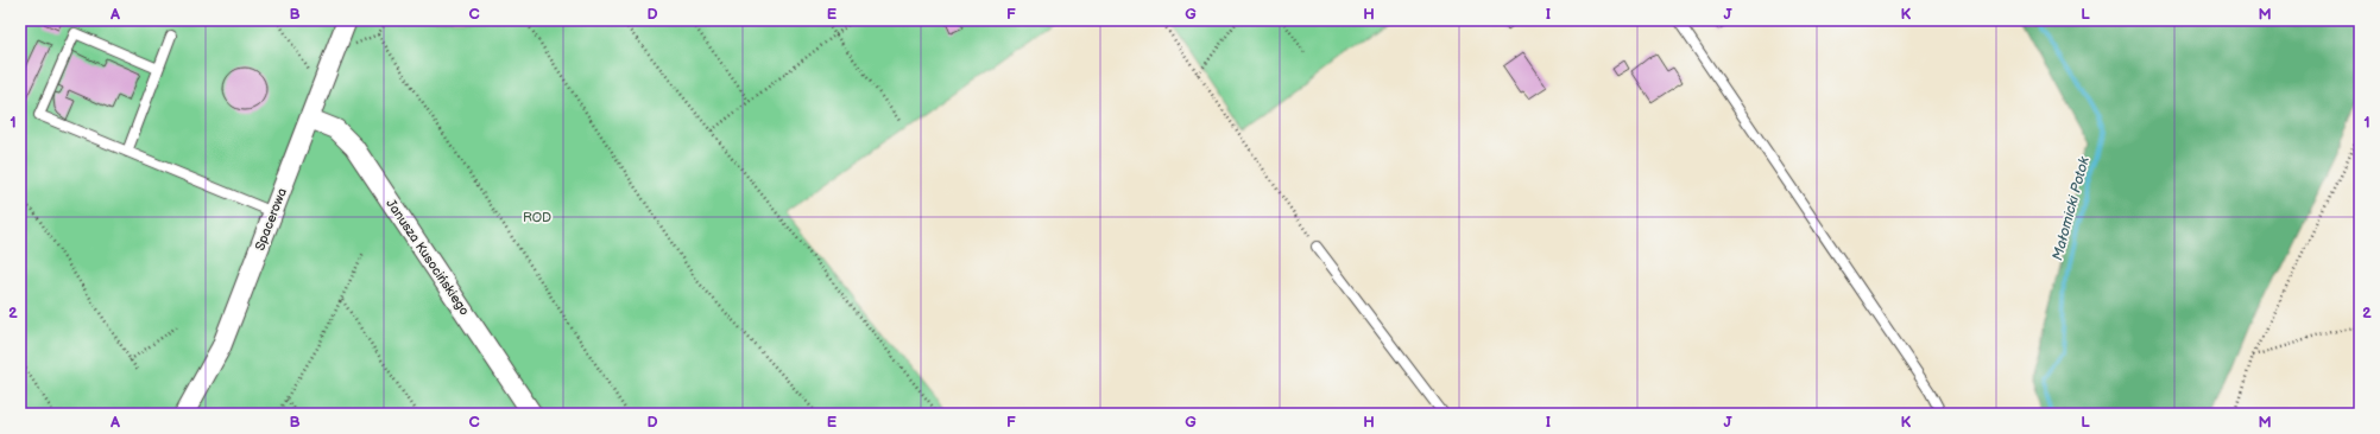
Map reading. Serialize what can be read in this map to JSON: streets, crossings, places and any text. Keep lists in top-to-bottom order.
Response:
{
  "streets": {
    "street": ["Spacerowa", "Janusza Kusocińskiego"]
  },
  "crossings": [
    ["Spacerowa", "Janusza Kusocińskiego"]
  ],
  "water": ["Małomicki Potok"],
  "parks": ["ROD"],
  "grid": {
    "columns": [
      "A",
      "B",
      "C",
      "D",
      "E",
      "F",
      "G",
      "H",
      "I",
      "J",
      "K",
      "L",
      "M"
    ],
    "rows": ["1", "2"]
  }
}
